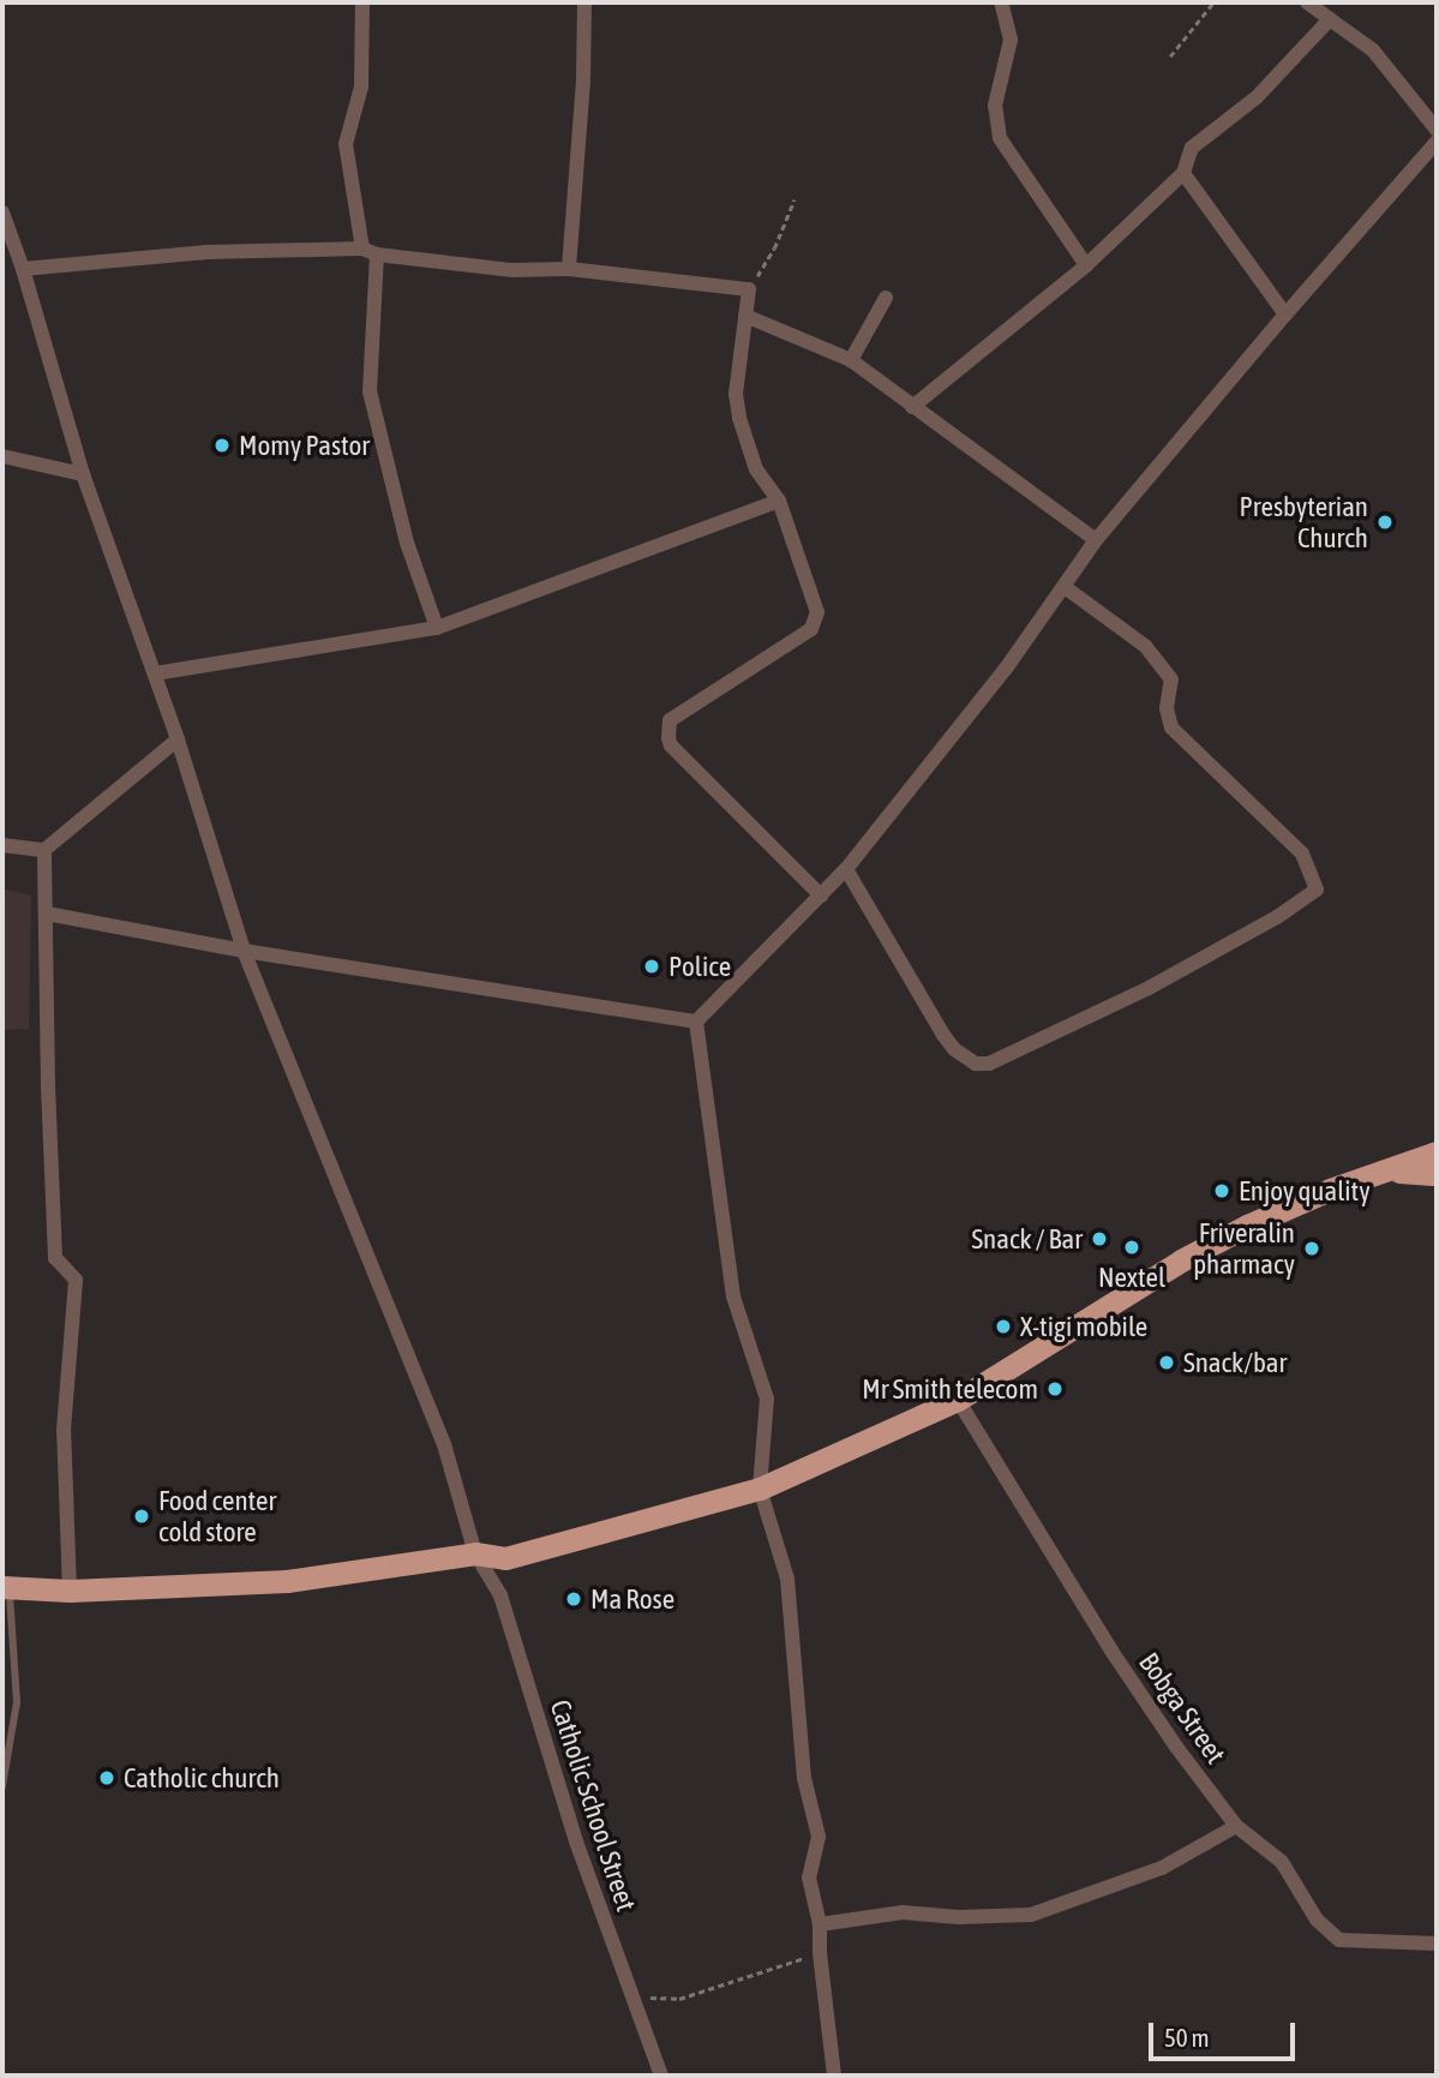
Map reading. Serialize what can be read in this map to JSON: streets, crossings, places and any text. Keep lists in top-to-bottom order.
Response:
{
  "streets": {
    "street": ["Bobga Street", "Catholic School Street"]
  },
  "places": [
    "Momy Pastor",
    "Presbyterian Church",
    "Police",
    "Enjoy quality",
    "Snack / Bar",
    "Nextel",
    "Friveralin pharmacy",
    "X-tigi mobile",
    "Snack/bar",
    "Mr Smith telecom",
    "Food center cold store",
    "Ma Rose",
    "Catholic church"
  ],
  "scale_bar": "50 m"
}
